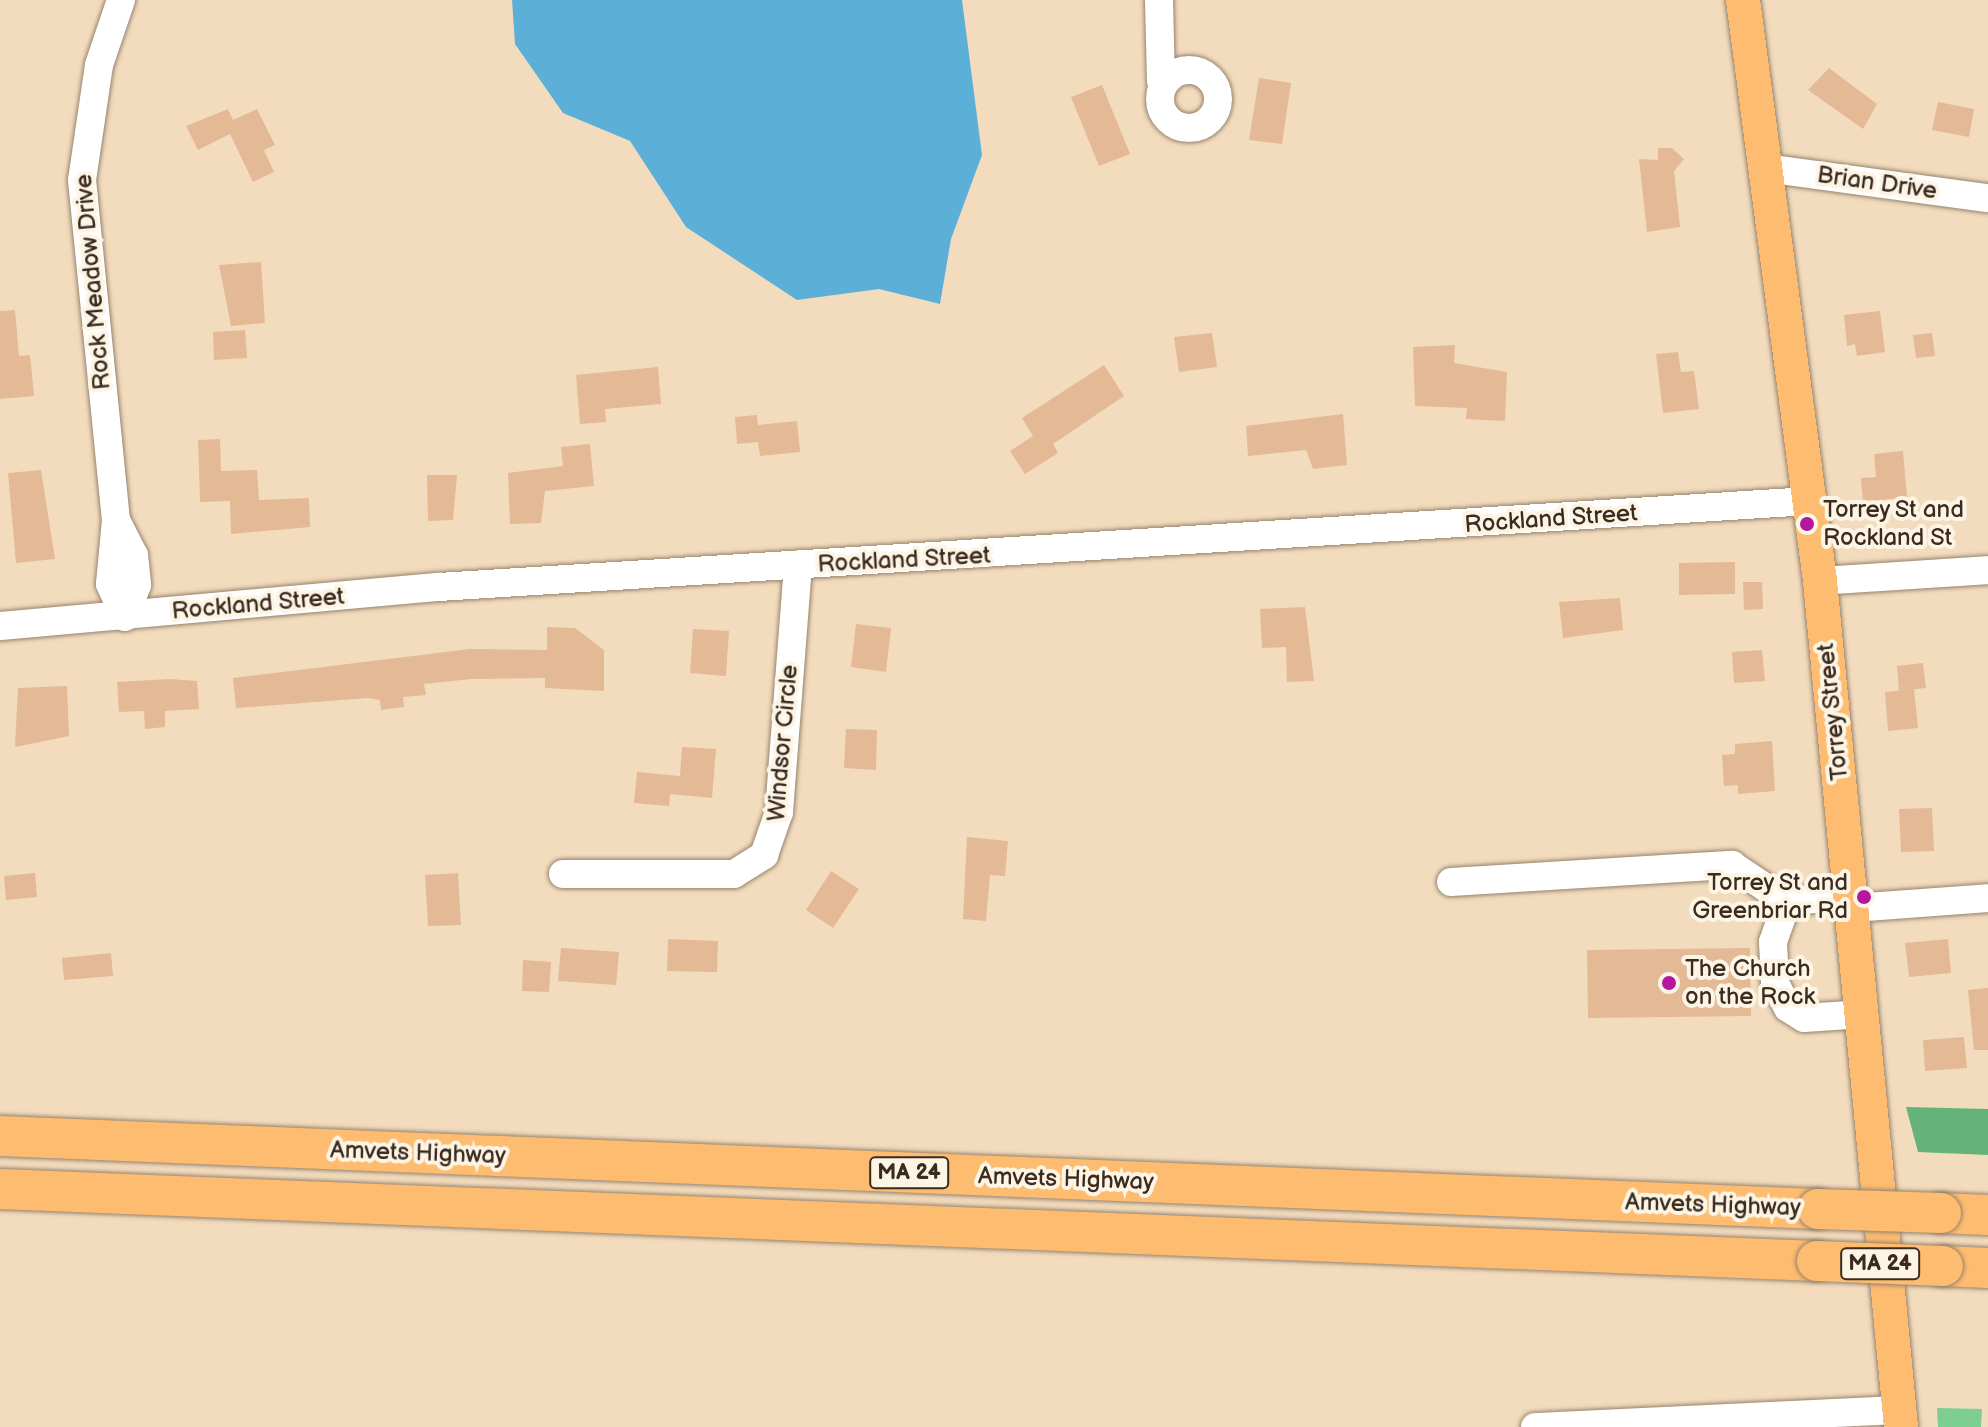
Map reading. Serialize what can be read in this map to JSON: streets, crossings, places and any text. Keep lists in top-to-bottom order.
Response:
{
  "streets": {
    "highway": ["Amvets Highway", "MA 24"],
    "main road": ["Torrey Street"],
    "street": [
      "Brian Drive",
      "Rock Meadow Drive",
      "Rockland Street",
      "Windsor Circle"
    ]
  },
  "crossings": [
    ["Brian Drive", "Torrey Street"],
    ["Rock Meadow Drive", "Rockland Street"],
    ["Rockland Street", "Torrey Street"],
    ["Rockland Street", "Windsor Circle"]
  ],
  "places": ["Torrey St and Rockland St", "Torrey St and Greenbriar Rd", "The Church on the Rock"]
}
